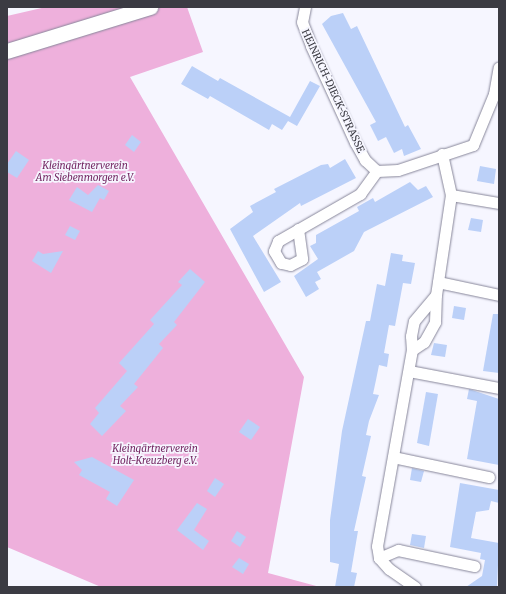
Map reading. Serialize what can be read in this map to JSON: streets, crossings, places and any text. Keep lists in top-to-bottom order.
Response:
{
  "streets": {
    "street": ["HEINRICH-DIECK-STRASSE"]
  },
  "parks": ["Kleingärtnerverein Am Siebenmorgen e.V.", "Kleingärtnerverein Holt-Kreuzberg e.V."]
}
